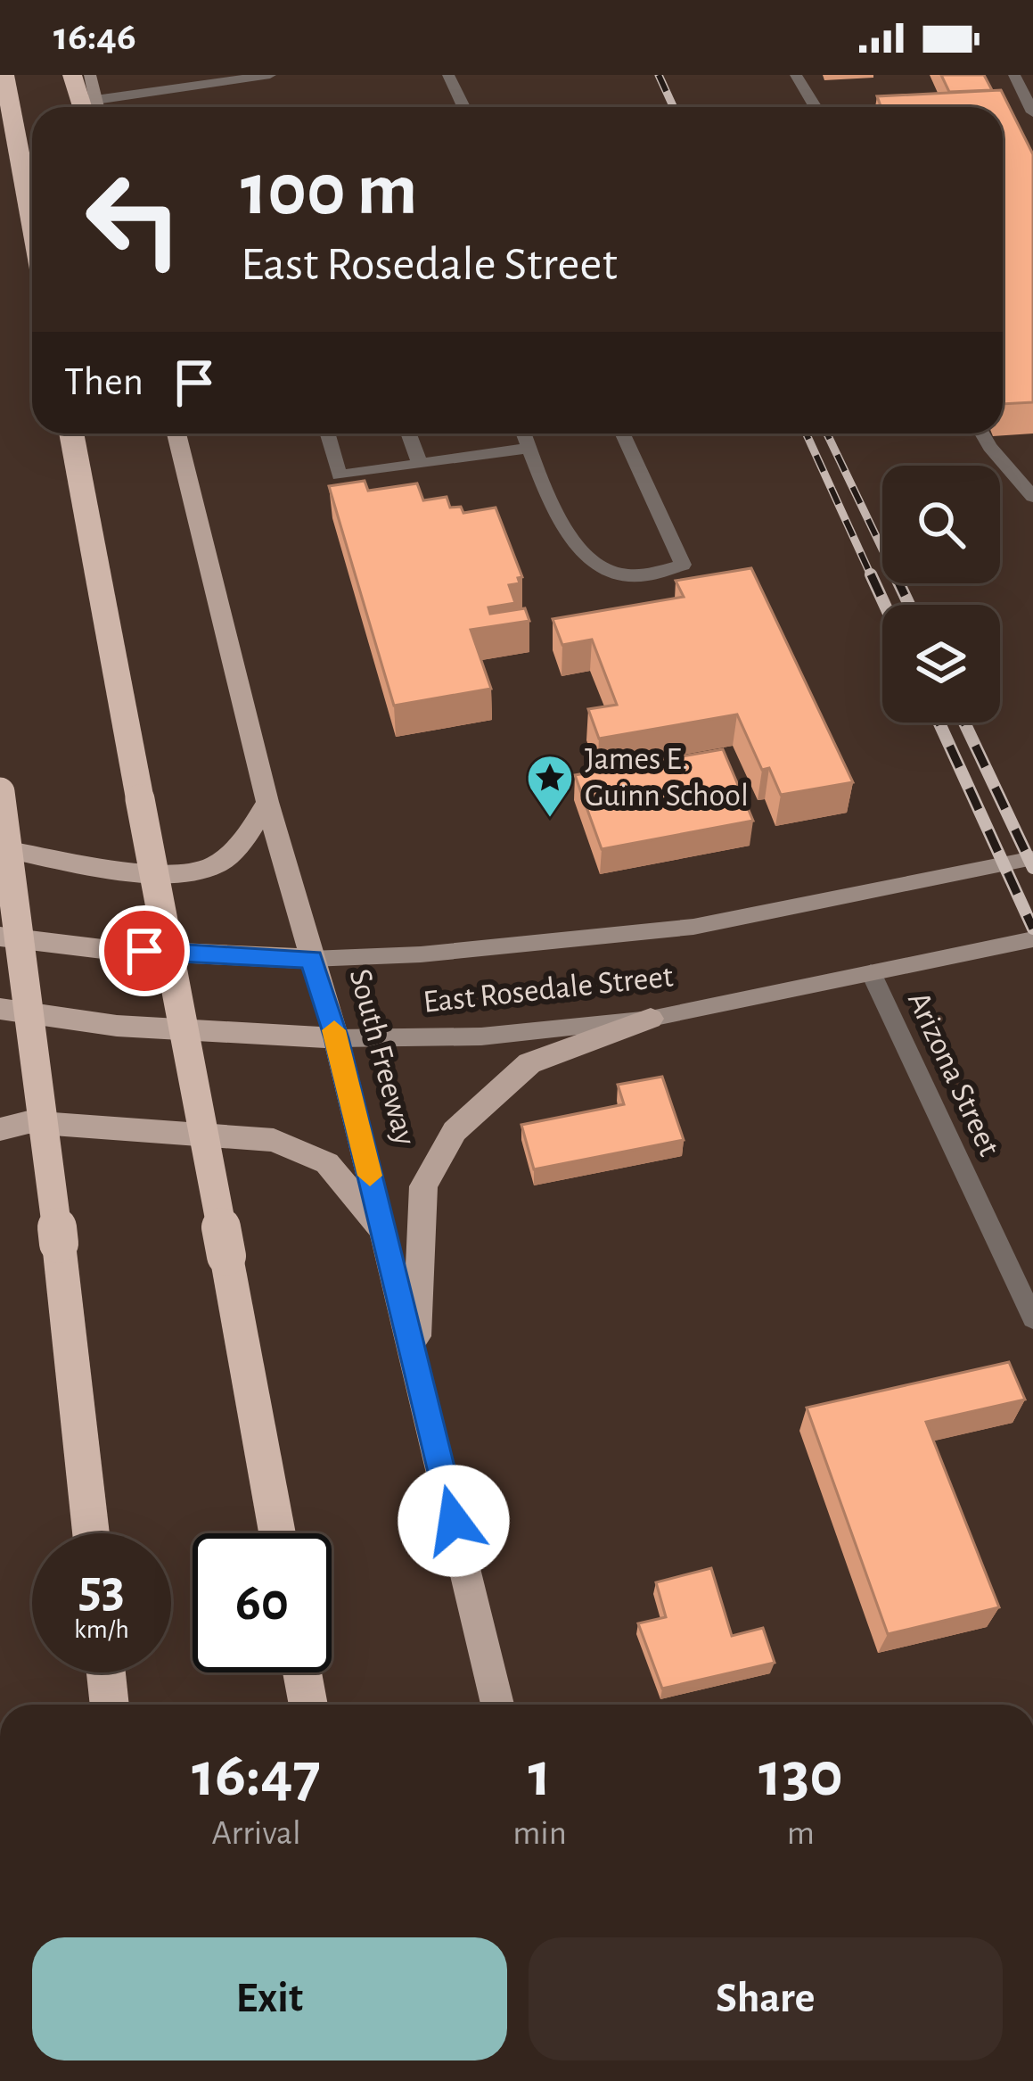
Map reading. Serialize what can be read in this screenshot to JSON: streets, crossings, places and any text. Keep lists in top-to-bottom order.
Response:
{
  "streets": {
    "main road": ["East Rosedale Street", "South Freeway"],
    "street": ["Arizona Street"]
  },
  "crossings": [
    ["East Rosedale Street", "South Freeway"],
    ["East Rosedale Street", "Arizona Street"]
  ],
  "places": {
    "place": ["James E. Guinn School"]
  },
  "page": {
    "status": "16:46",
    "turn": ["100 m", "East Rosedale Street"],
    "then": "Then",
    "speed": "53 km/h",
    "limit": "60",
    "eta": [
      "16:47",
      "Arrival",
      "1",
      "min",
      "130",
      "m"
    ],
    "buttons": ["Exit", "Share"]
  }
}
